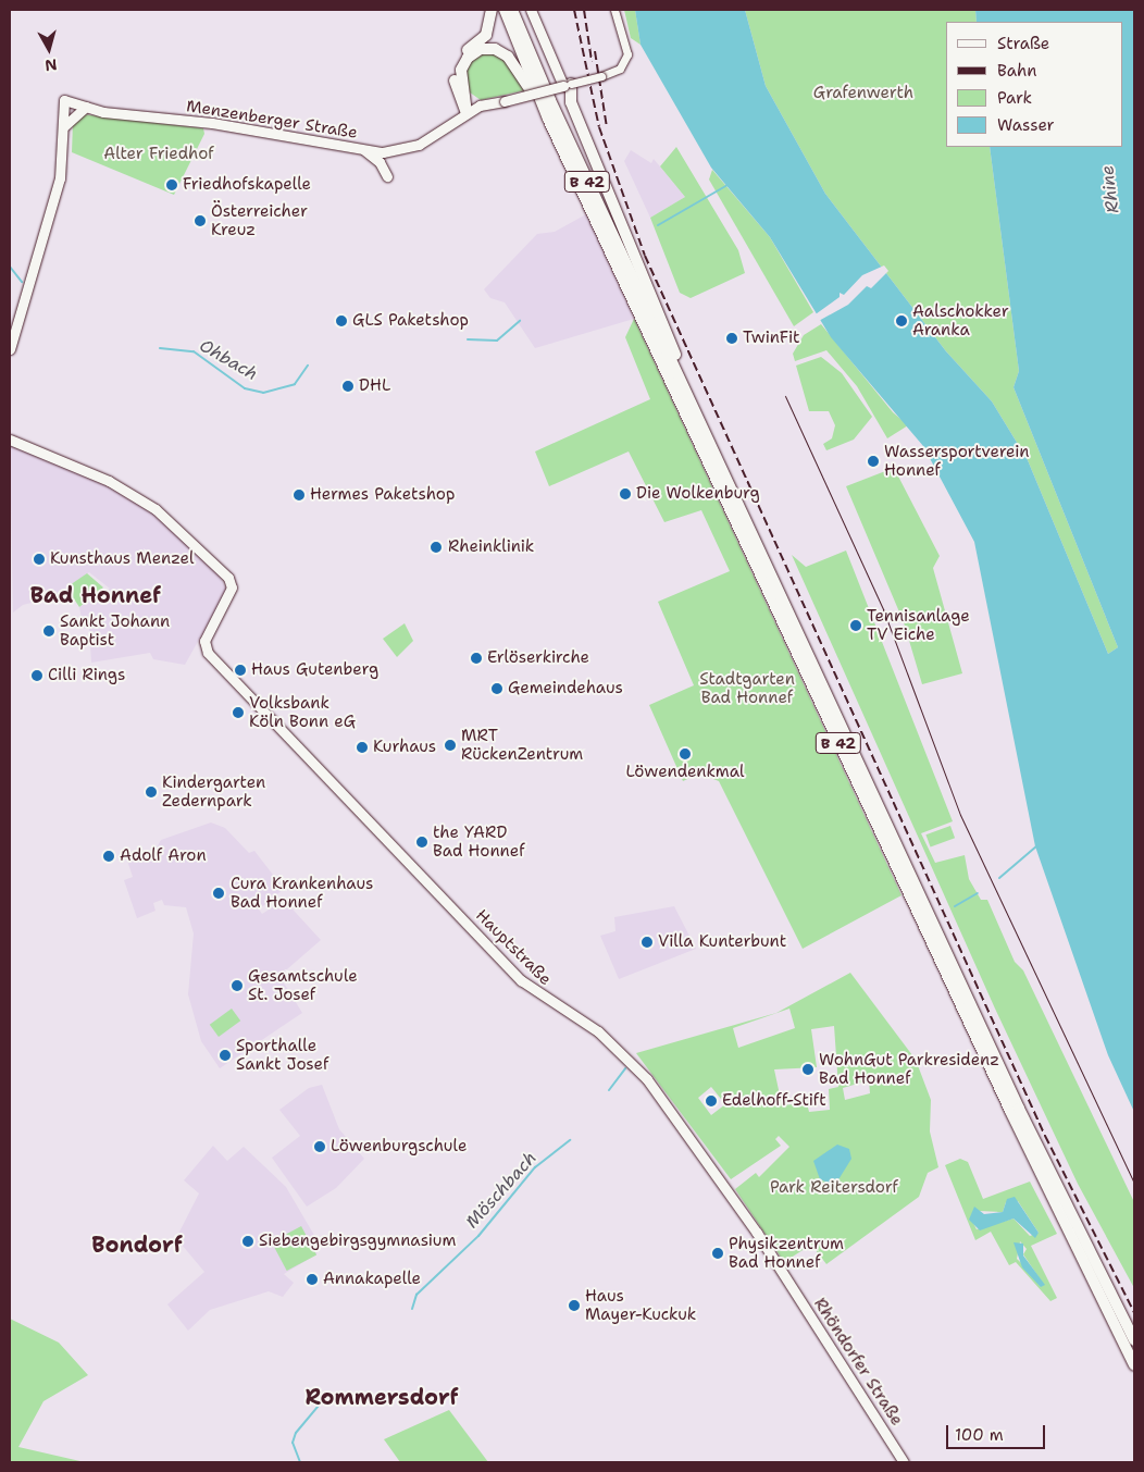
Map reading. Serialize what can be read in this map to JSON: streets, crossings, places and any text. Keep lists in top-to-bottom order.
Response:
{
  "streets": {
    "highway": ["B 42"],
    "main road": ["Menzenberger Straße", "Hauptstraße", "Rhöndorfer Straße"]
  },
  "crossings": [
    ["Hauptstraße", "Rhöndorfer Straße"]
  ],
  "districts": ["Bad Honnef", "Bondorf", "Rommersdorf"],
  "water": ["Rhine", "Ohbach", "Möschbach"],
  "parks": [
    "Grafenwerth",
    "Alter Friedhof",
    "Stadtgarten Bad Honnef",
    "Park Reitersdorf"
  ],
  "places": [
    "Friedhofskapelle",
    "Österreicher Kreuz",
    "GLS Paketshop",
    "Aalschokker Aranka",
    "TwinFit",
    "DHL",
    "Wassersportverein Honnef",
    "Die Wolkenburg",
    "Hermes Paketshop",
    "Rheinklinik",
    "Kunsthaus Menzel",
    "Tennisanlage TV Eiche",
    "Sankt Johann Baptist",
    "Erlöserkirche",
    "Haus Gutenberg",
    "Cilli Rings",
    "Gemeindehaus",
    "Volksbank Köln Bonn eG",
    "MRT RückenZentrum",
    "Kurhaus",
    "Löwendenkmal",
    "Kindergarten Zedernpark",
    "the YARD Bad Honnef",
    "Adolf Aron",
    "Cura Krankenhaus Bad Honnef",
    "Villa Kunterbunt",
    "Gesamtschule St. Josef",
    "Sporthalle Sankt Josef",
    "WohnGut Parkresidenz Bad Honnef",
    "Edelhoff-Stift",
    "Löwenburgschule",
    "Siebengebirgsgymnasium",
    "Physikzentrum Bad Honnef",
    "Annakapelle",
    "Haus Mayer-Kuckuk"
  ],
  "legend": [
    "Straße",
    "Bahn",
    "Park",
    "Wasser"
  ],
  "scale_bar": "100 m",
  "north": "bottom"
}
